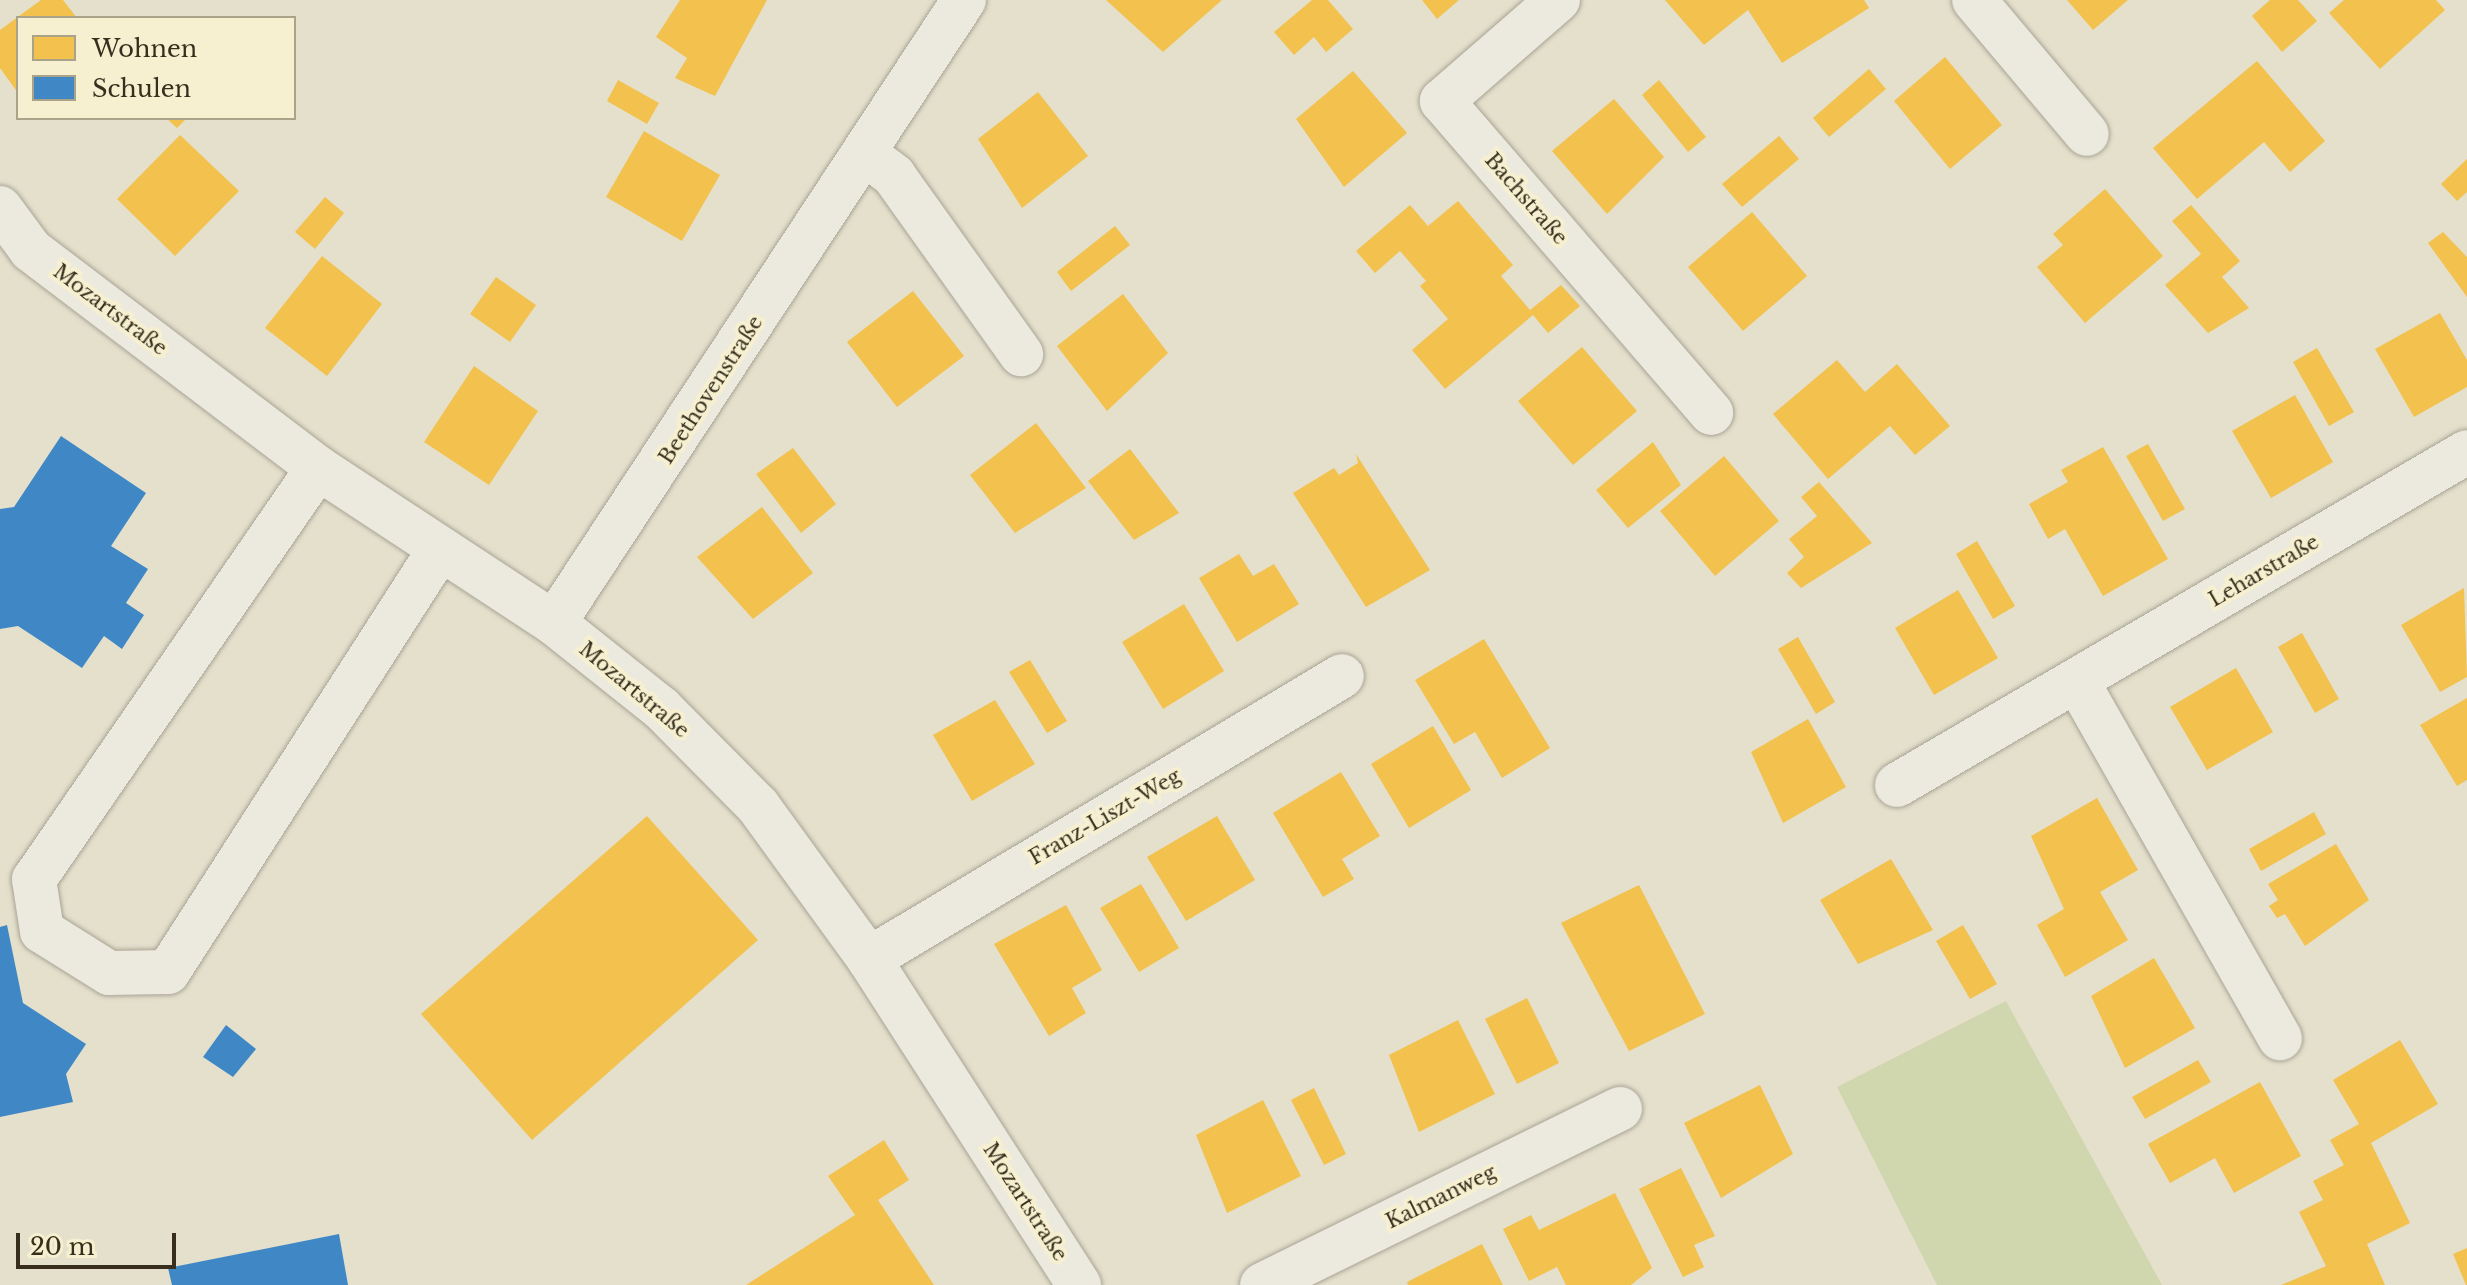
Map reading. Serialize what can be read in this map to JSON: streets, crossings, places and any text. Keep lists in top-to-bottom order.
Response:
{
  "streets": {
    "street": [
      "Bachstraße",
      "Mozartstraße",
      "Beethovenstraße",
      "Leharstraße",
      "Franz-Liszt-Weg",
      "Kalmanweg"
    ]
  },
  "crossings": [
    ["Mozartstraße", "Beethovenstraße"],
    ["Mozartstraße", "Franz-Liszt-Weg"]
  ],
  "legend": ["Wohnen", "Schulen"],
  "scale_bar": "20 m"
}
